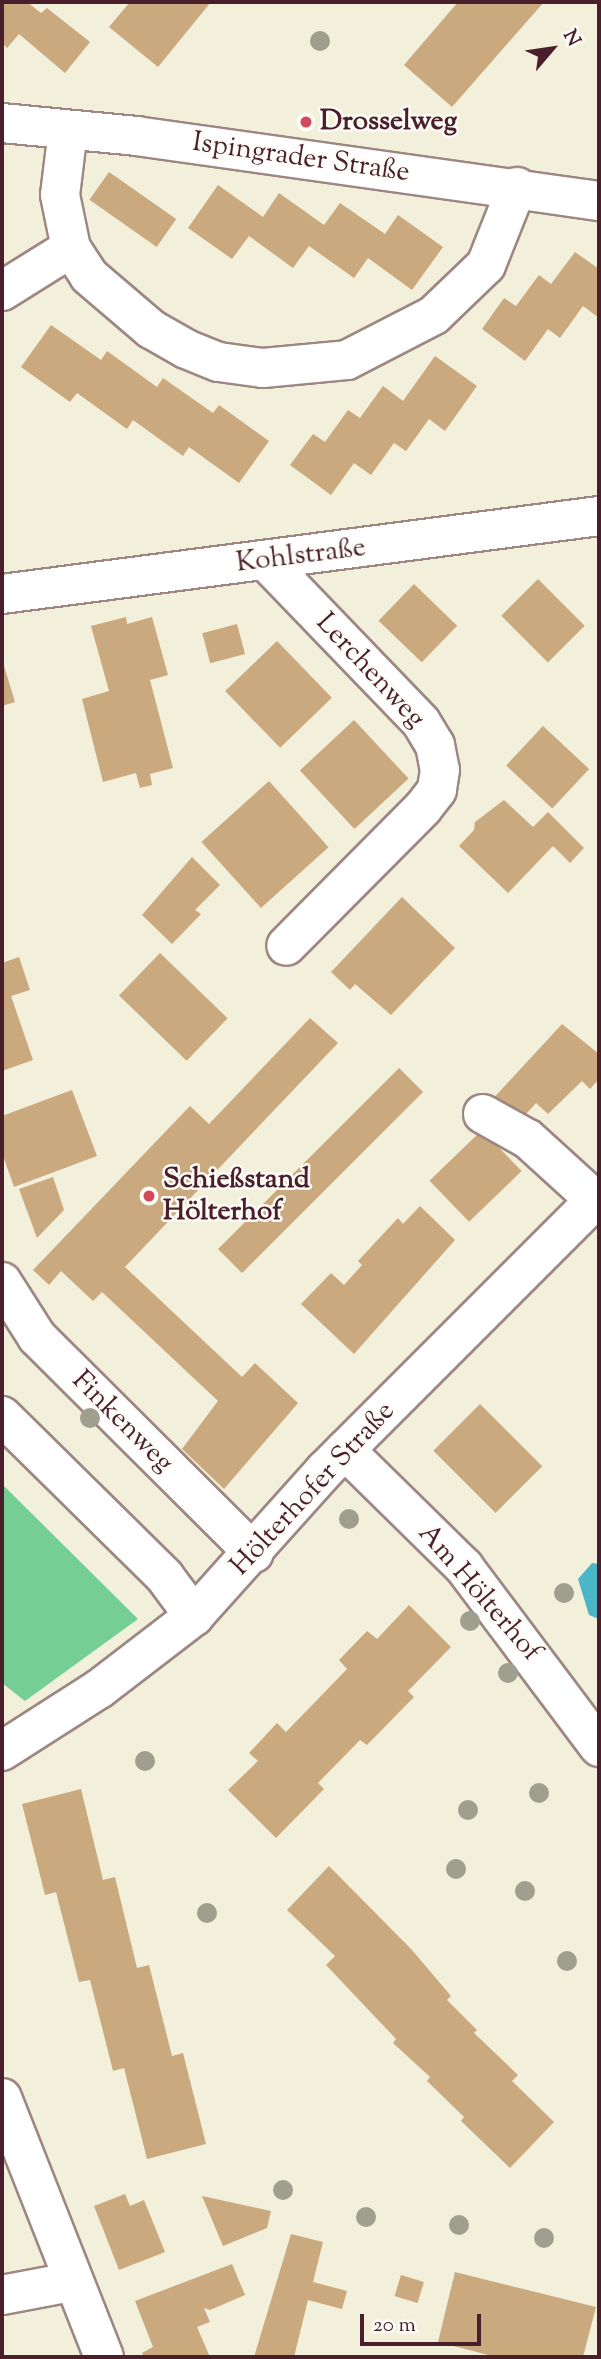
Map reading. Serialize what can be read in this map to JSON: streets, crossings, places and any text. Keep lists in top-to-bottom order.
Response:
{
  "streets": {
    "street": [
      "Ispingrader Straße",
      "Kohlstraße",
      "Lerchenweg",
      "Finkenweg",
      "Hölterhofer Straße",
      "Am Hölterhof"
    ]
  },
  "crossings": [
    ["Kohlstraße", "Lerchenweg"],
    ["Finkenweg", "Hölterhofer Straße"],
    ["Hölterhofer Straße", "Am Hölterhof"]
  ],
  "places": ["Drosselweg", "Schießstand Hölterhof"],
  "scale_bar": "20 m",
  "north": "top right"
}
